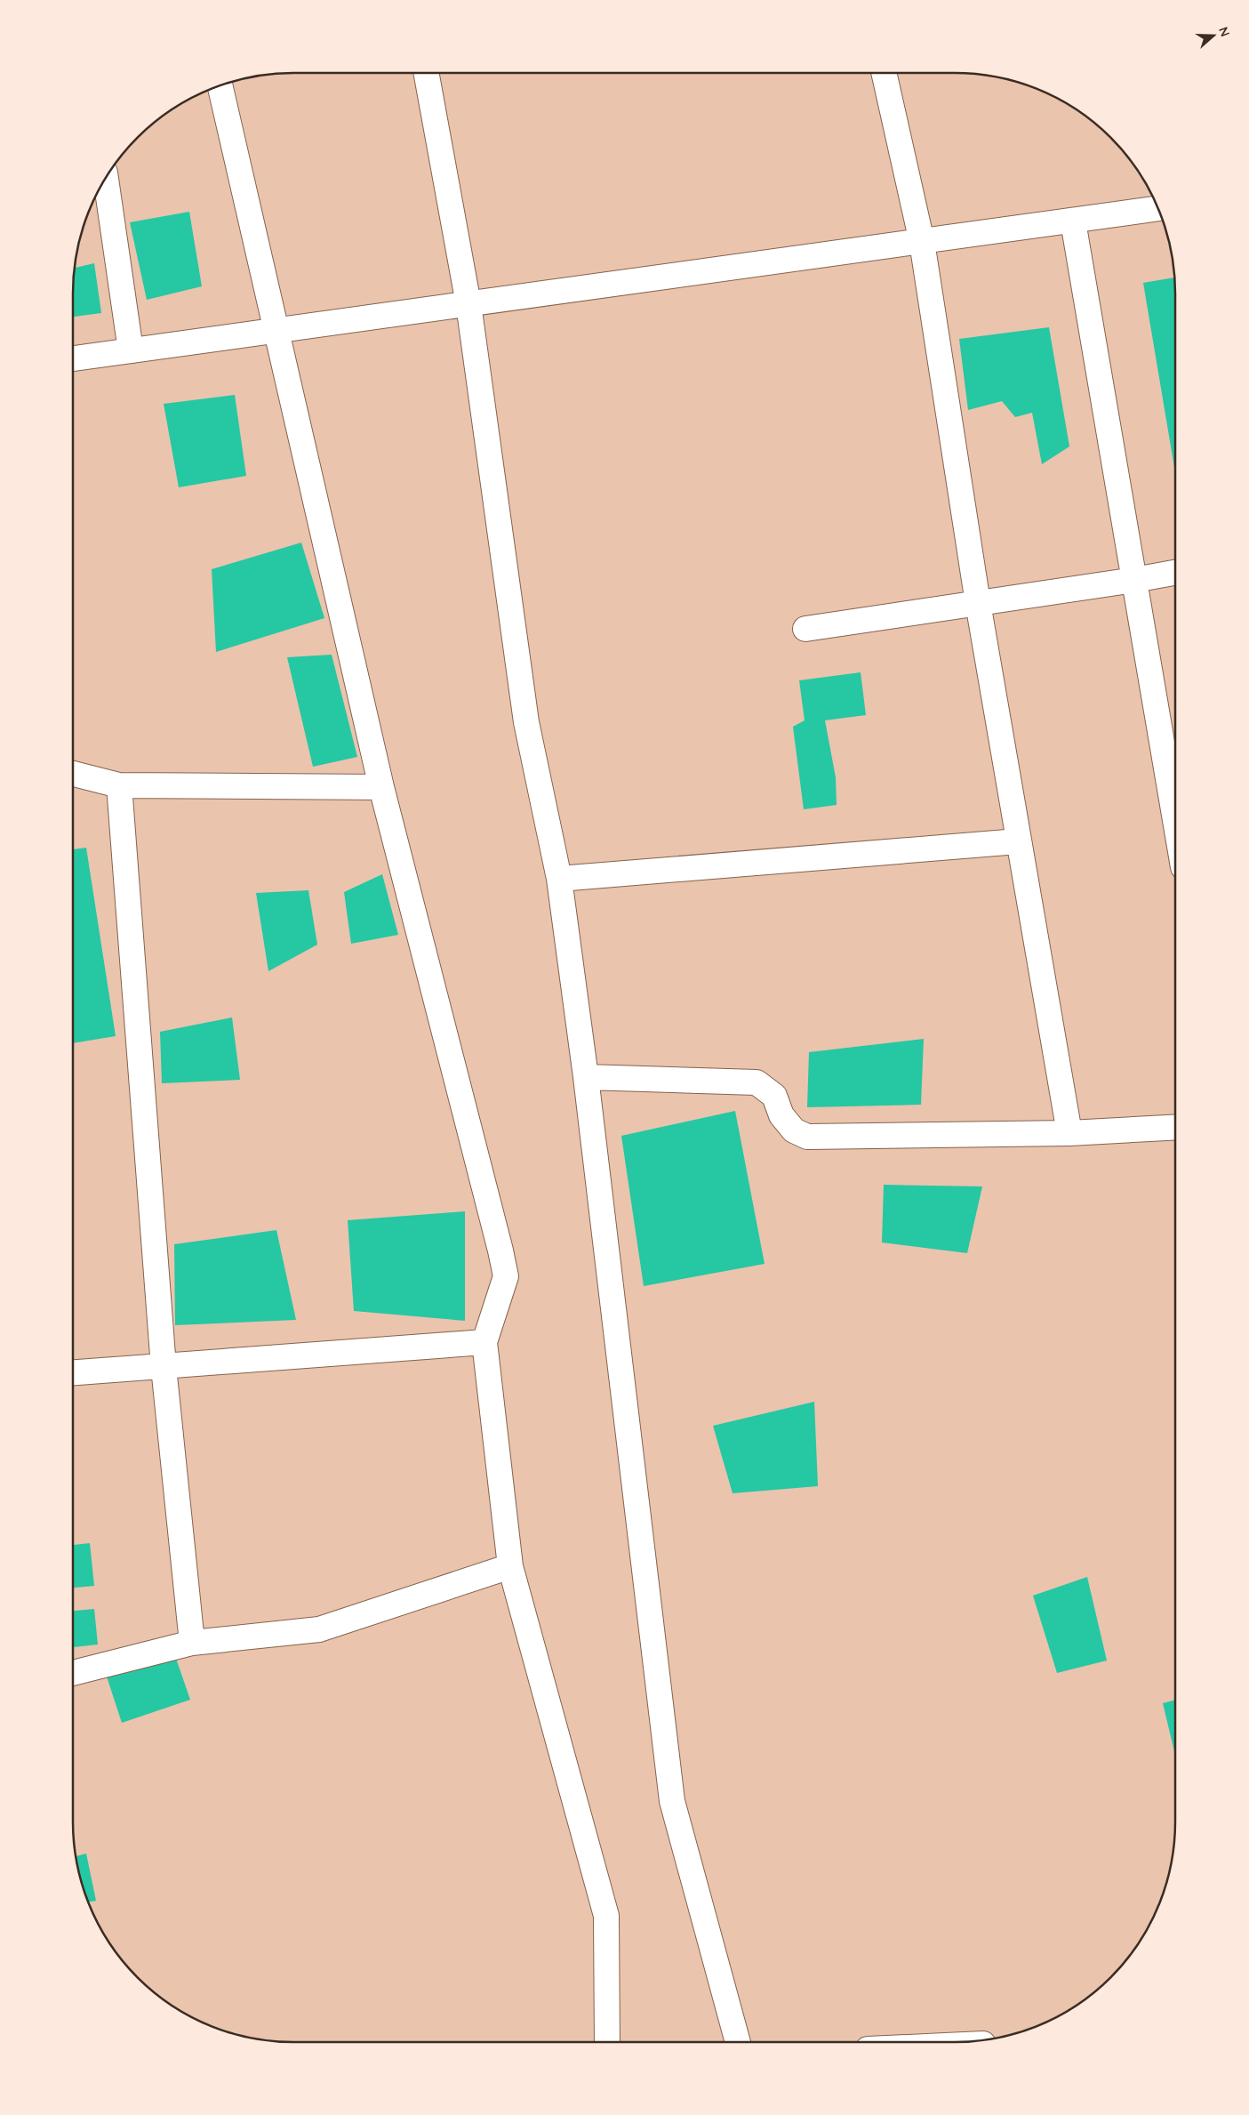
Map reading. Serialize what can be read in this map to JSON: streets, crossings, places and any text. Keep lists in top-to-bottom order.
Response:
{
  "north": "right"
}
